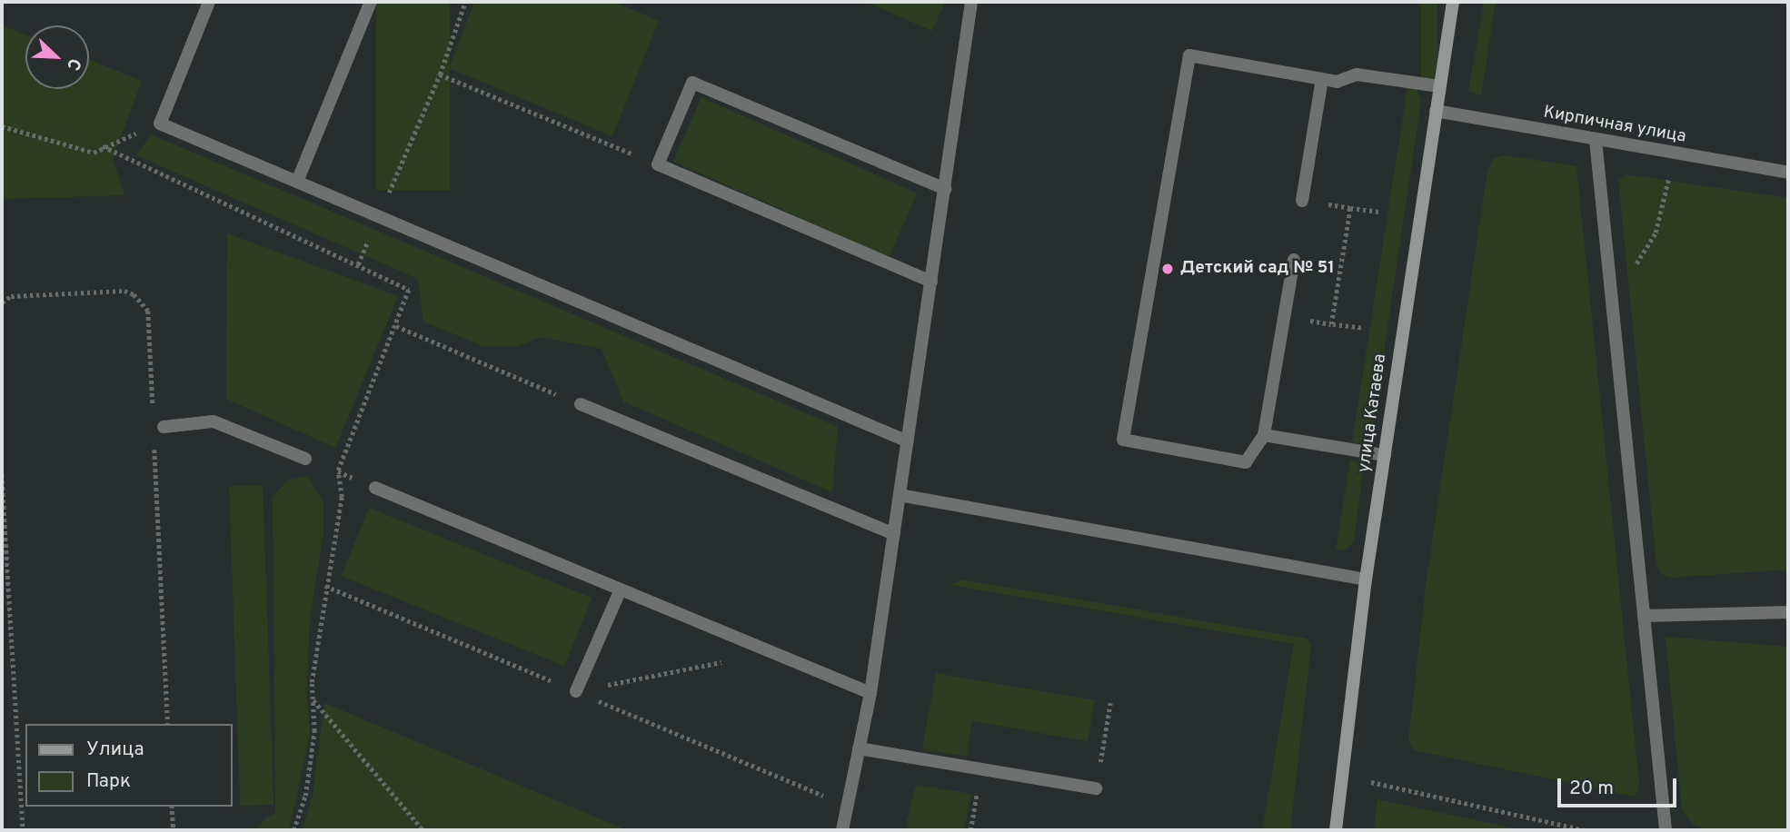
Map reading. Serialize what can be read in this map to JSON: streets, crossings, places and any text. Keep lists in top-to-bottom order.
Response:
{
  "streets": {
    "street": ["Кирпичная улица", "улица Катаева"]
  },
  "crossings": [
    ["Кирпичная улица", "улица Катаева"]
  ],
  "places": ["Детский сад № 51"],
  "legend": ["Улица", "Парк"],
  "scale_bar": "20 m",
  "north": "bottom right"
}
